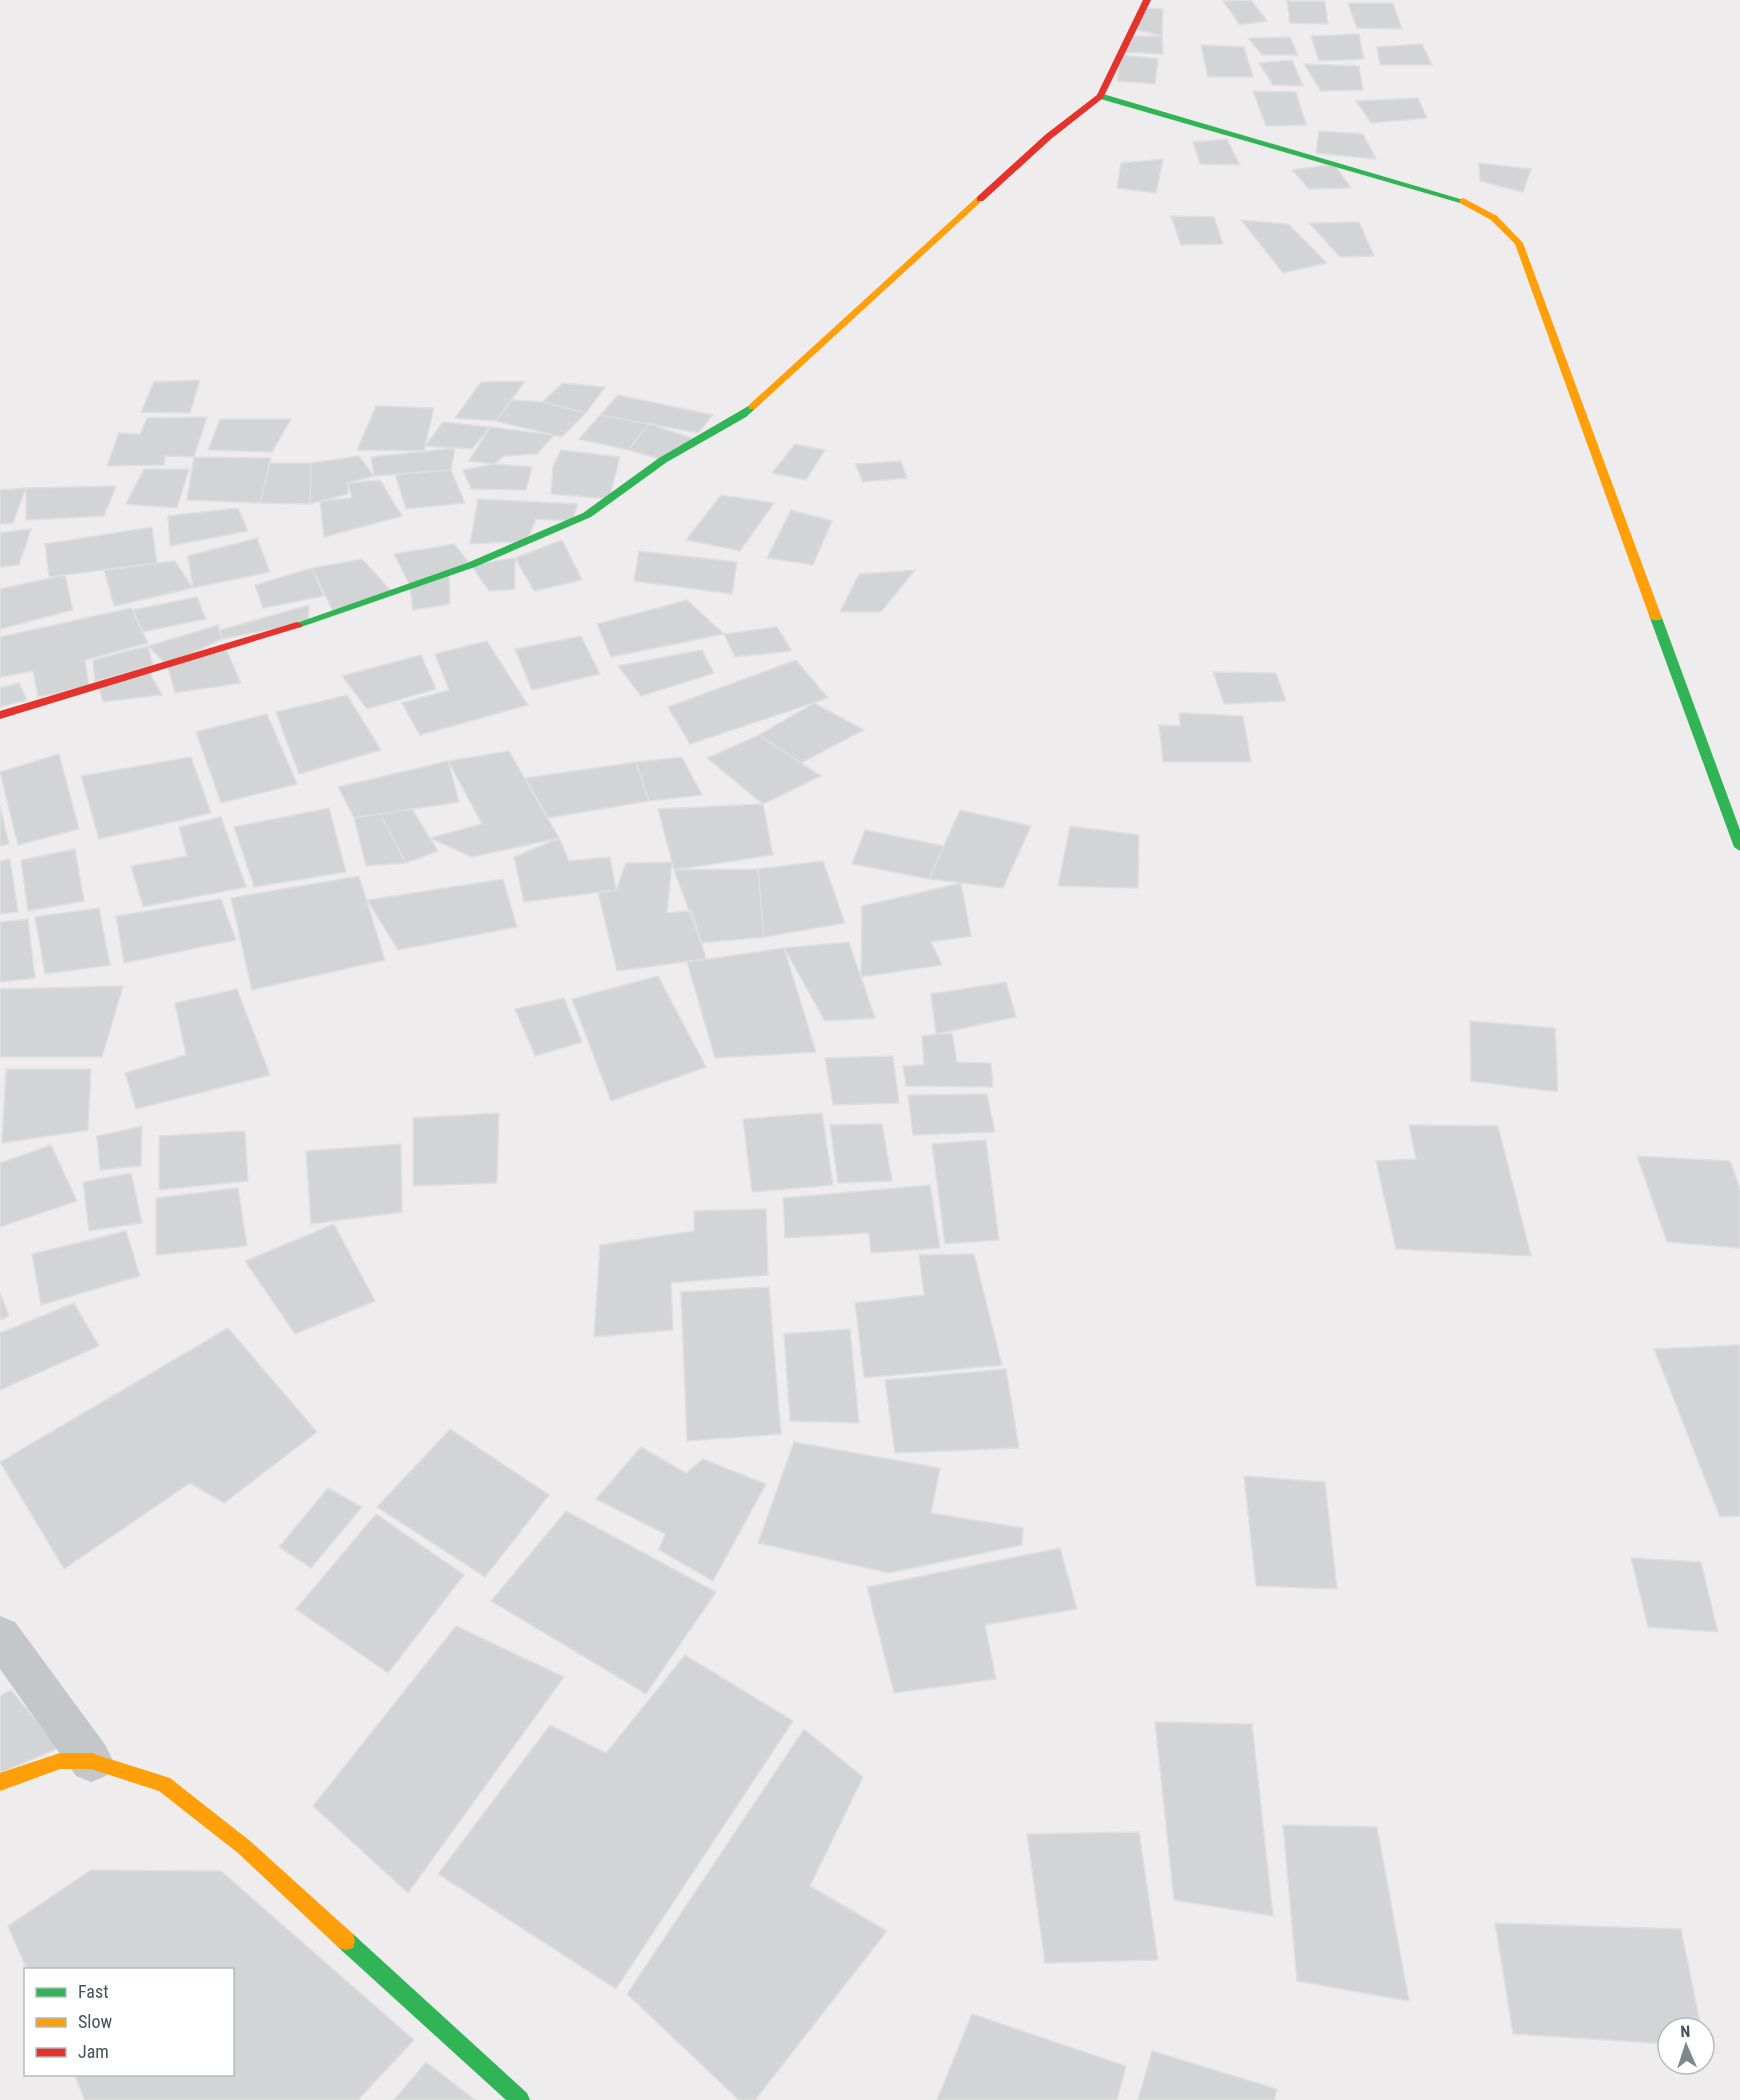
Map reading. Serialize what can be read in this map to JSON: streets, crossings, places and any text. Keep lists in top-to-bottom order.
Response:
{
  "legend": ["Fast", "Slow", "Jam"],
  "north": "top"
}
